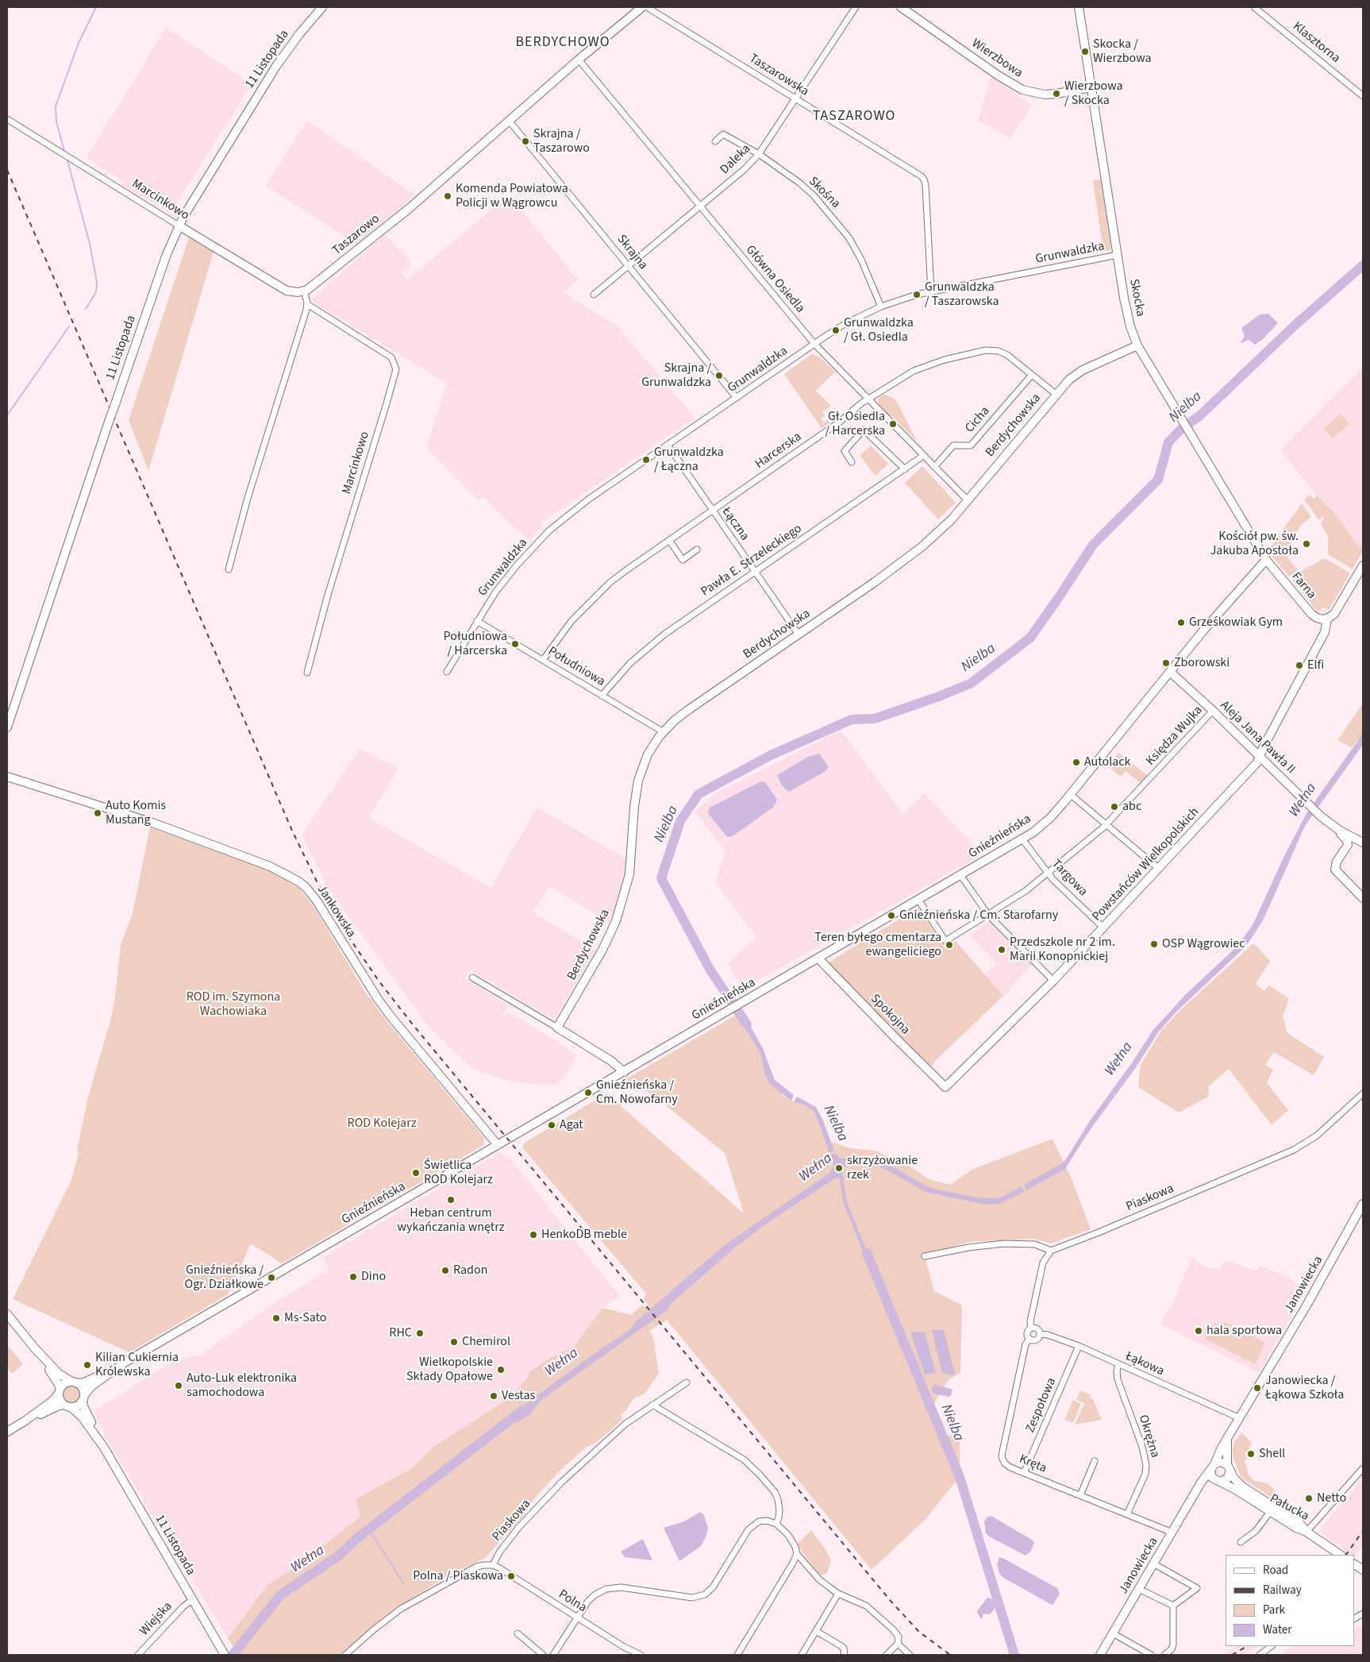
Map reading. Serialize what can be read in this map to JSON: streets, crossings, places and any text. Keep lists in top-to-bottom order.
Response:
{
  "streets": {
    "street": [
      "Klasztorna",
      "Wierzbowa",
      "11 Listopada",
      "Taszarowska",
      "Daleka",
      "Skośna",
      "Marcinkowo",
      "Taszarowo",
      "Skrajna",
      "Grunwaldzka",
      "Główna Osiedla",
      "Skocka",
      "Cicha",
      "Berdychowska",
      "Harcerska",
      "Łączna",
      "Pawła E. Strzeleckiego",
      "Farna",
      "Południowa",
      "Księdza Wujka",
      "Aleja Jana Pawła II",
      "Gnieźnieńska",
      "Powstańców Wielkopolskich",
      "Targowa",
      "Jankowska",
      "Spokojna",
      "Piaskowa",
      "Janowiecka",
      "Łąkowa",
      "Zespołowa",
      "Okrężna",
      "Kręta",
      "Pałucka",
      "Polna",
      "Wiejska"
    ]
  },
  "crossings": [
    ["Wierzbowa", "Skocka"],
    ["11 Listopada", "Marcinkowo"],
    ["11 Listopada", "Gnieźnieńska"],
    ["11 Listopada", "Wiejska"],
    ["Taszarowska", "Daleka"],
    ["Taszarowska", "Grunwaldzka"],
    ["Daleka", "Skośna"],
    ["Daleka", "Skrajna"],
    ["Daleka", "Główna Osiedla"],
    ["Skośna", "Grunwaldzka"],
    ["Marcinkowo", "Taszarowo"],
    ["Taszarowo", "Skrajna"],
    ["Taszarowo", "Główna Osiedla"],
    ["Skrajna", "Grunwaldzka"],
    ["Grunwaldzka", "Główna Osiedla"],
    ["Grunwaldzka", "Skocka"],
    ["Grunwaldzka", "Łączna"],
    ["Grunwaldzka", "Południowa"],
    ["Główna Osiedla", "Cicha"],
    ["Główna Osiedla", "Berdychowska"],
    ["Główna Osiedla", "Harcerska"],
    ["Główna Osiedla", "Pawła E. Strzeleckiego"],
    ["Skocka", "Berdychowska"],
    ["Skocka", "Farna"],
    ["Skocka", "Gnieźnieńska"],
    ["Cicha", "Harcerska"],
    ["Berdychowska", "Harcerska"],
    ["Berdychowska", "Łączna"],
    ["Berdychowska", "Południowa"],
    ["Harcerska", "Łączna"],
    ["Harcerska", "Południowa"],
    ["Łączna", "Pawła E. Strzeleckiego"],
    ["Pawła E. Strzeleckiego", "Południowa"],
    ["Farna", "Gnieźnieńska"],
    ["Księdza Wujka", "Aleja Jana Pawła II"],
    ["Księdza Wujka", "Gnieźnieńska"],
    ["Księdza Wujka", "Targowa"],
    ["Aleja Jana Pawła II", "Gnieźnieńska"],
    ["Aleja Jana Pawła II", "Powstańców Wielkopolskich"],
    ["Gnieźnieńska", "Targowa"],
    ["Gnieźnieńska", "Jankowska"],
    ["Gnieźnieńska", "Spokojna"],
    ["Powstańców Wielkopolskich", "Targowa"],
    ["Powstańców Wielkopolskich", "Spokojna"],
    ["Piaskowa", "Polna"],
    ["Janowiecka", "Łąkowa"],
    ["Janowiecka", "Kręta"],
    ["Janowiecka", "Pałucka"],
    ["Łąkowa", "Zespołowa"],
    ["Łąkowa", "Okrężna"],
    ["Łąkowa", "Kręta"],
    ["Zespołowa", "Kręta"],
    ["Okrężna", "Kręta"]
  ],
  "districts": ["BERDYCHOWO", "TASZAROWO"],
  "water": ["Nielba", "Wełna"],
  "parks": ["ROD im. Szymona Wachowiaka", "ROD Kolejarz"],
  "places": [
    "Skocka / Wierzbowa",
    "Wierzbowa / Skocka",
    "Skrajna / Taszarowo",
    "Komenda Powiatowa Policji w Wągrowcu",
    "Grunwaldzka / Taszarowska",
    "Grunwaldzka / Gł. Osiedla",
    "Skrajna / Grunwaldzka",
    "Gł. Osiedla / Harcerska",
    "Grunwaldzka / Łączna",
    "Kościół pw. św. Jakuba Apostoła",
    "Grześkowiak Gym",
    "Południowa / Harcerska",
    "Zborowski",
    "Elfi",
    "Autolack",
    "abc",
    "Auto Komis Mustang",
    "Gnieźnieńska / Cm. Starofarny",
    "OSP Wągrowiec",
    "Teren byłego cmentarza ewangeliciego",
    "Przedszkole nr 2 im. Marii Konopnickiej",
    "Gnieźnieńska / Cm. Nowofarny",
    "Agat",
    "skrzyżowanie rzek",
    "Świetlica ROD Kolejarz",
    "Heban centrum wykańczania wnętrz",
    "HenkoDB meble",
    "Radon",
    "Dino",
    "Gnieźnieńska / Ogr. Działkowe",
    "Ms-Sato",
    "hala sportowa",
    "RHC",
    "Chemirol",
    "Kilian Cukiernia Królewska",
    "Wielkopolskie Składy Opałowe",
    "Auto-Luk elektronika samochodowa",
    "Janowiecka / Łąkowa Szkoła",
    "Vestas",
    "Shell",
    "Netto",
    "Polna / Piaskowa"
  ],
  "legend": [
    "Road",
    "Railway",
    "Park",
    "Water"
  ]
}
